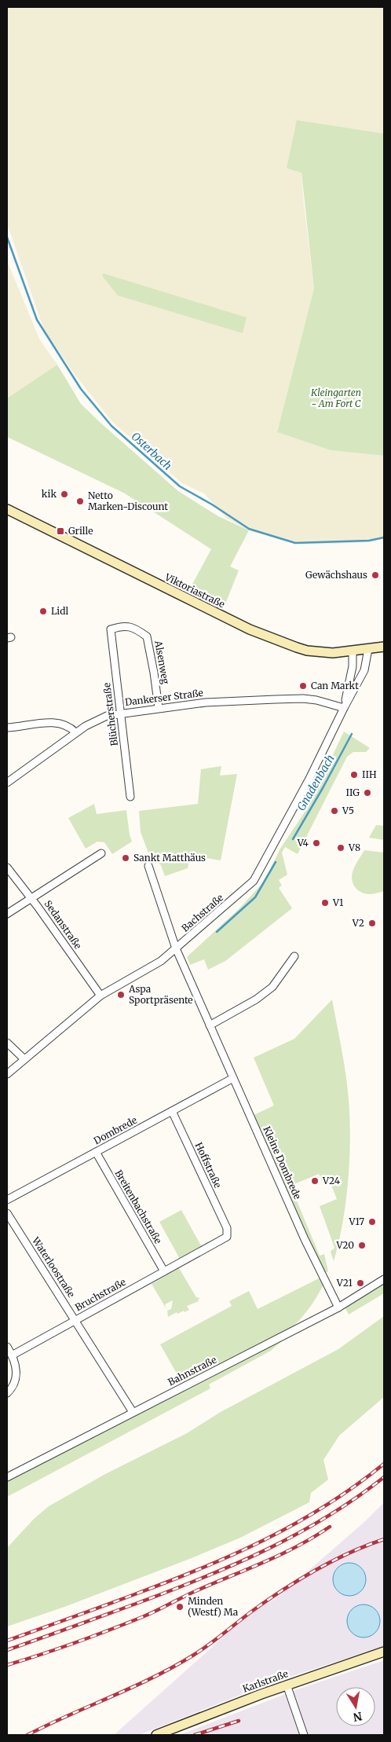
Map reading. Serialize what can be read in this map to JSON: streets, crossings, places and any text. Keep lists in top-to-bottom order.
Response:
{
  "streets": {
    "main road": ["Viktoriastraße", "Karlstraße"],
    "street": [
      "Alsenweg",
      "Dankerser Straße",
      "Blücherstraße",
      "Bachstraße",
      "Sedanstraße",
      "Dombrede",
      "Kleine Dombrede",
      "Hoffstraße",
      "Breitenbachstraße",
      "Waterloostraße",
      "Bruchstraße",
      "Bahnstraße"
    ]
  },
  "crossings": [
    ["Viktoriastraße", "Bachstraße"],
    ["Alsenweg", "Dankerser Straße"],
    ["Alsenweg", "Blücherstraße"],
    ["Dankerser Straße", "Blücherstraße"],
    ["Dankerser Straße", "Bachstraße"],
    ["Bachstraße", "Sedanstraße"],
    ["Bachstraße", "Kleine Dombrede"],
    ["Dombrede", "Kleine Dombrede"],
    ["Dombrede", "Hoffstraße"],
    ["Dombrede", "Breitenbachstraße"],
    ["Kleine Dombrede", "Bahnstraße"],
    ["Hoffstraße", "Bruchstraße"],
    ["Breitenbachstraße", "Bruchstraße"],
    ["Waterloostraße", "Bruchstraße"],
    ["Waterloostraße", "Bahnstraße"]
  ],
  "water": ["Osterbach", "Gnadenbach"],
  "parks": ["Kleingarten - Am Fort C"],
  "places": {
    "other": [
      "kik",
      "Netto Marken-Discount",
      "Gewächshaus",
      "Lidl",
      "Can Markt",
      "IIH",
      "IIG",
      "V5",
      "V4",
      "V8",
      "Sankt Matthäus",
      "V1",
      "V2",
      "Aspa Sportpräsente",
      "V24",
      "V17",
      "V20",
      "V21",
      "Minden (Westf) Ma"
    ],
    "transit": ["Grille"]
  },
  "north": "bottom"
}
